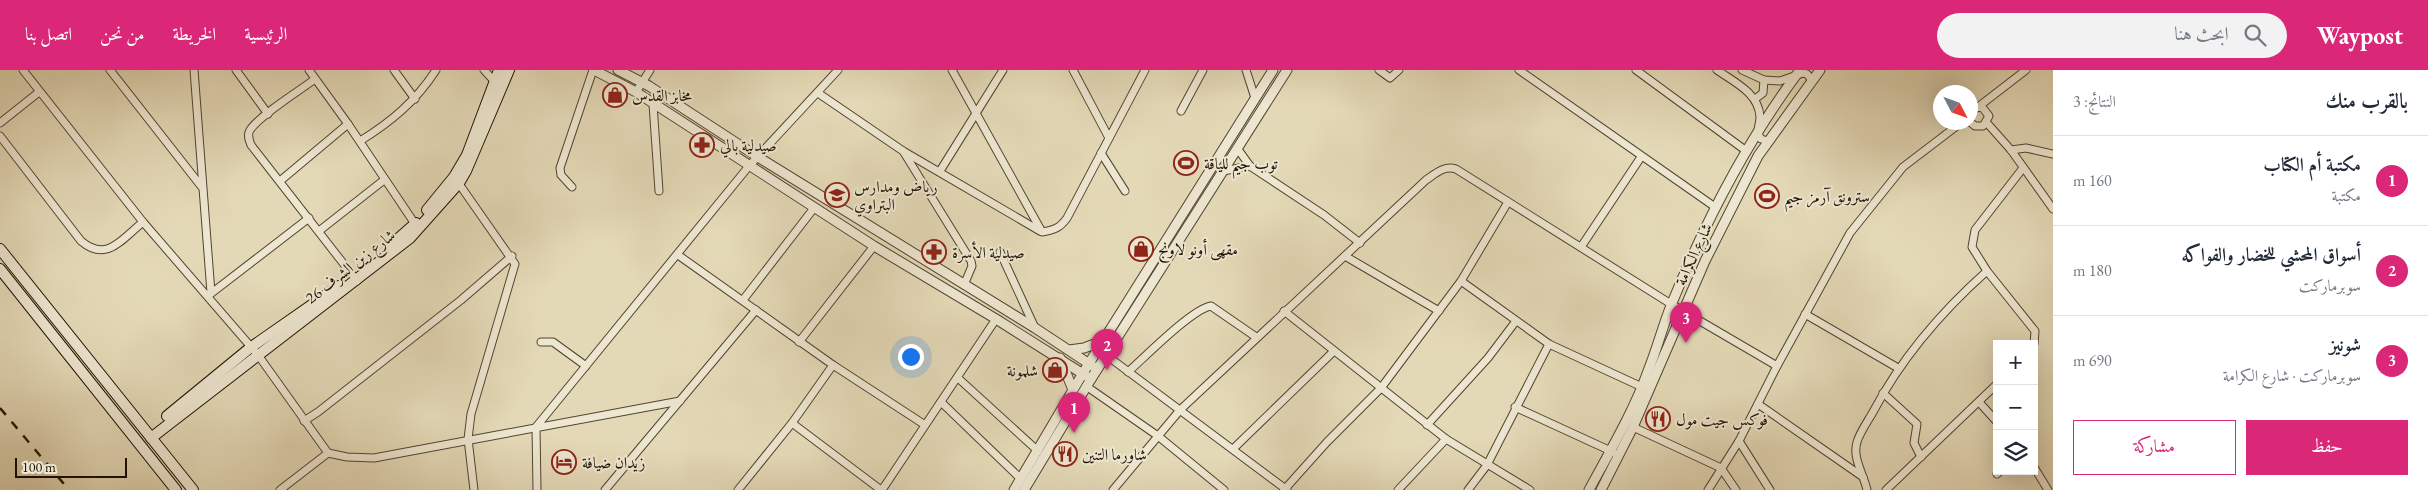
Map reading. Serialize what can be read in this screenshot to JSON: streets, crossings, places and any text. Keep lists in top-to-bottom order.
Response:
{
  "streets": {
    "main road": ["شارع زين الشرف 26"],
    "street": ["شارع الكرامة"]
  },
  "places": {
    "shop": ["مخابز القدس", "مقهى أونو لاونج", "شلمونة"],
    "pharmacy": ["صيدلية بالي", "صيدلية الأسرة"],
    "sports": ["توب جيم للياقة", "سترونق آرمز جيم"],
    "school or university": ["رياض ومدارس البتراوي"],
    "restaurant": ["فوكس جيت مول", "شاورما التنين"],
    "hotel": ["زيدان ضيافة"]
  },
  "scale_bar": "100 m",
  "north": "bottom right",
  "page": {
    "header": "Waypost",
    "search": "ابحث هنا",
    "nav": [
      "الرئيسية",
      "الخريطة",
      "من نحن",
      "اتصل بنا"
    ],
    "heading": ["بالقرب منك", "النتائج: 3"],
    "list": [
      {
        "mark": "1",
        "name": "مكتبة أم الكتاب",
        "note": "مكتبة",
        "value": "160 m"
      },
      {
        "mark": "2",
        "name": "أسواق المحشي للخضار والفواكه",
        "note": "سوبرماركت",
        "value": "180 m"
      },
      {
        "mark": "3",
        "name": "شونيز",
        "note": "سوبرماركت · شارع الكرامة",
        "value": "690 m"
      }
    ],
    "pins": ["3", "2", "1"],
    "map_buttons": ["+", "−"],
    "buttons": ["حفظ", "مشاركة"],
    "scale": "100 m"
  }
}
